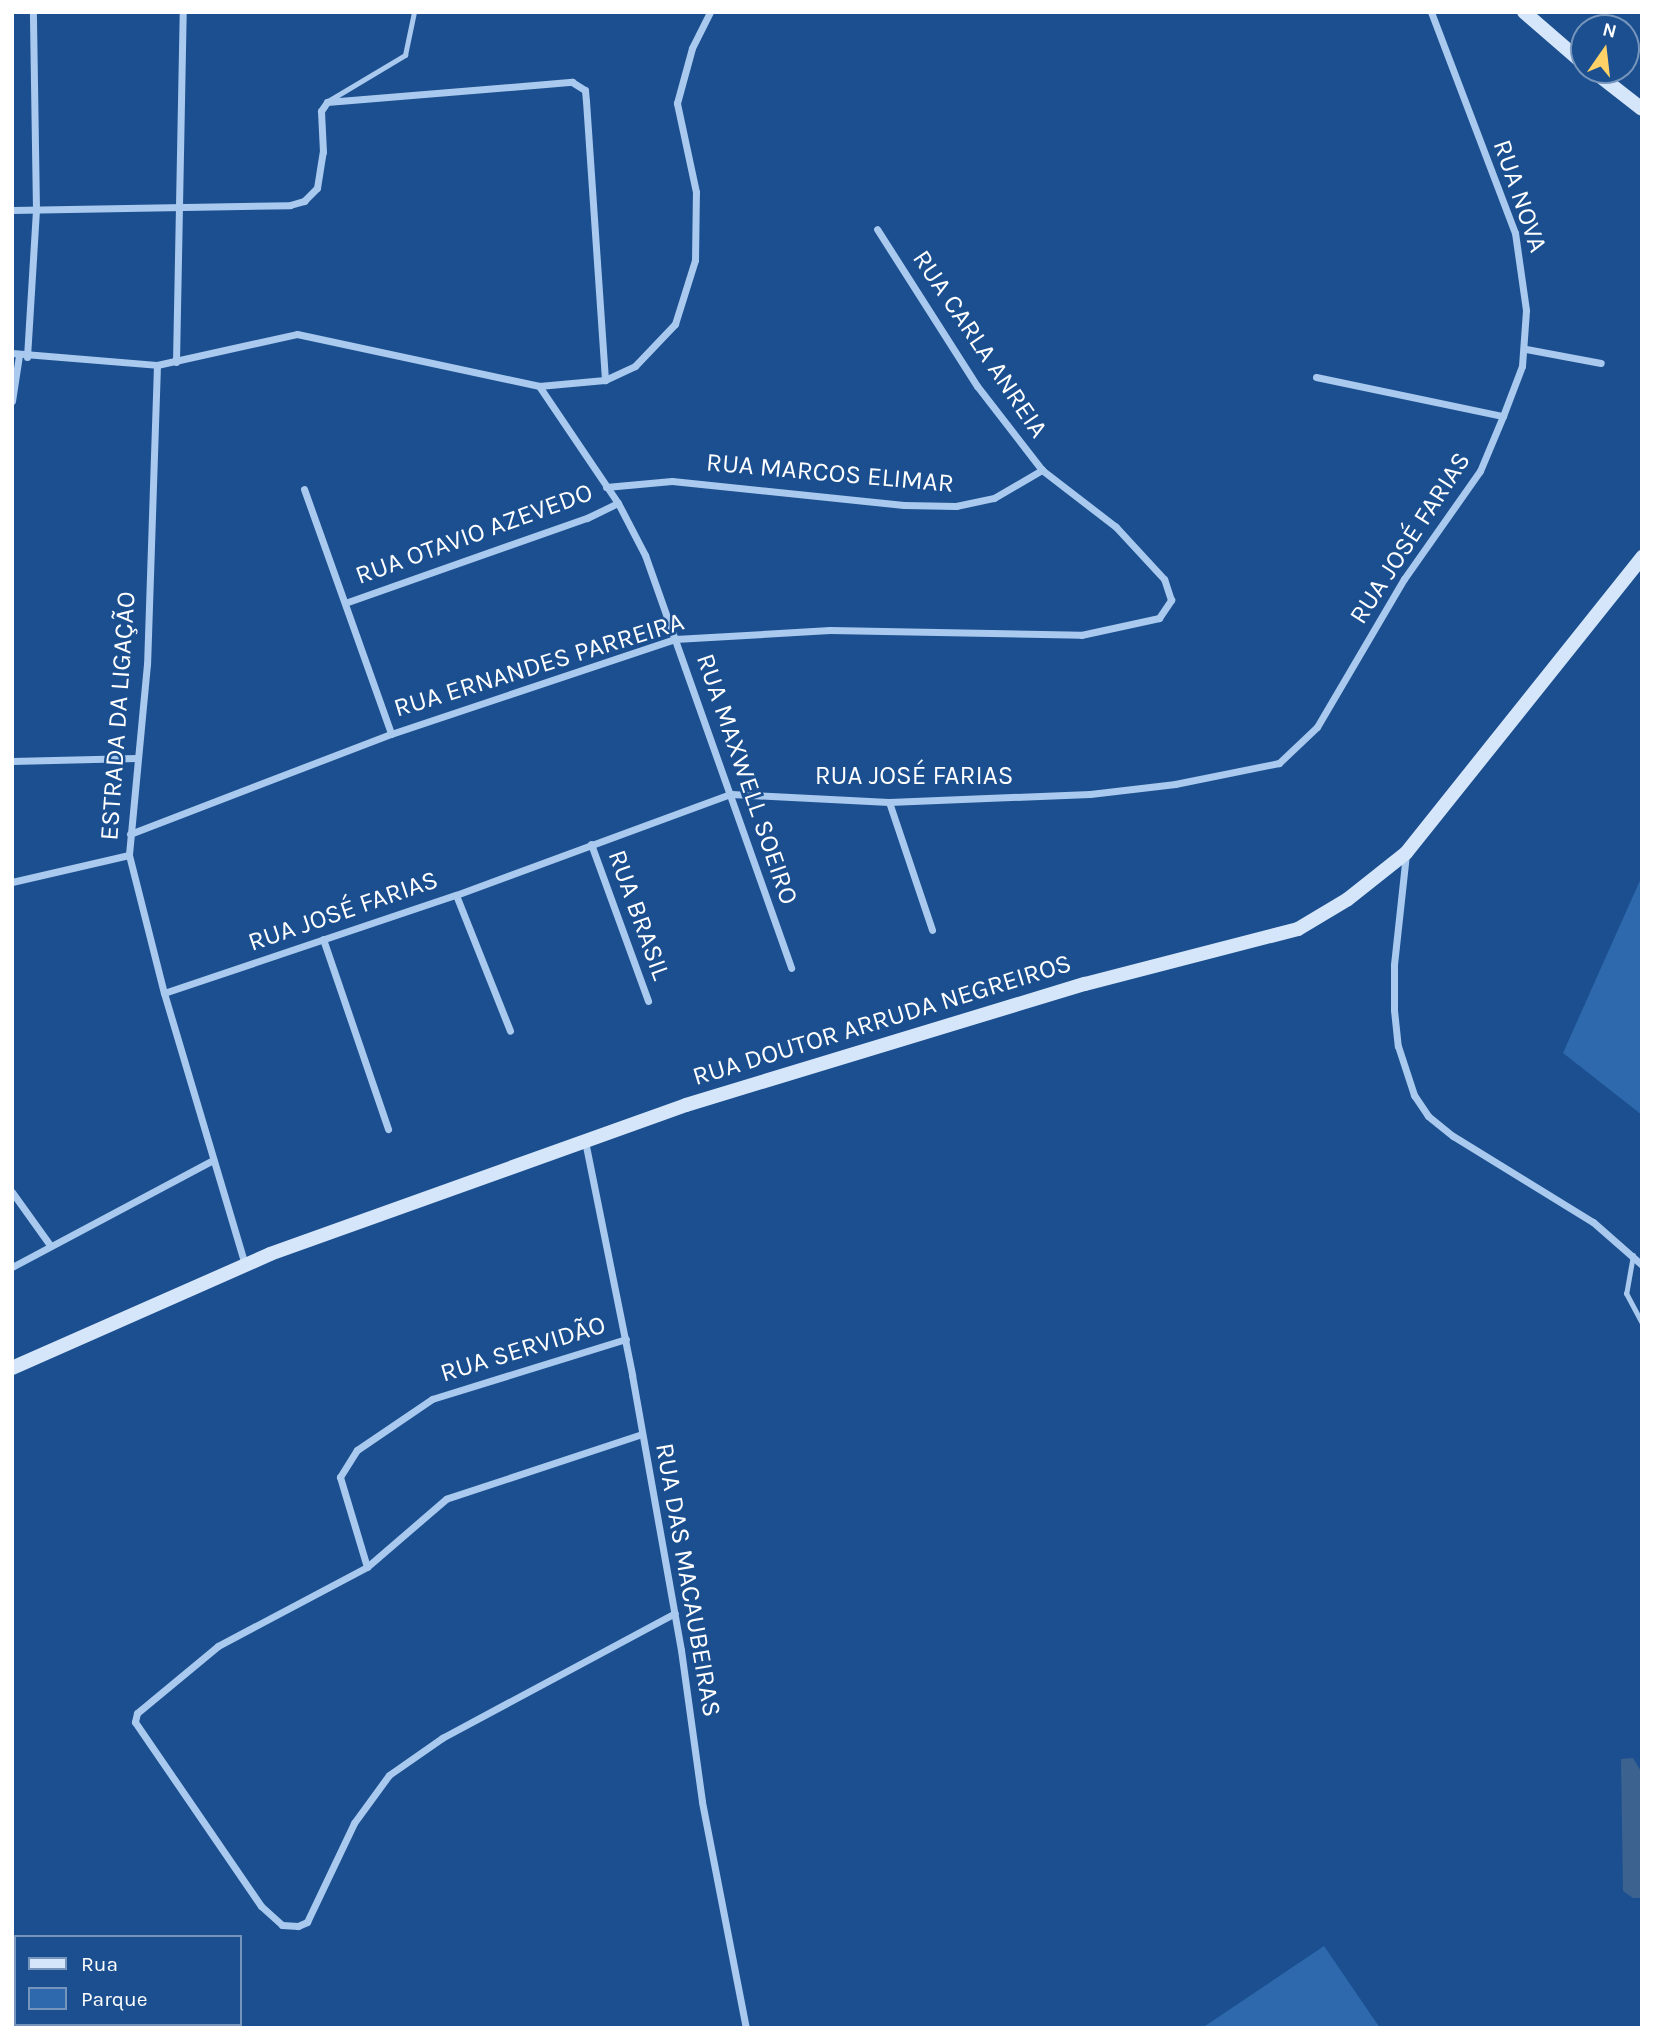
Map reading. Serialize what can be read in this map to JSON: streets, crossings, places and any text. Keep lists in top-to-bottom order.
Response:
{
  "streets": {
    "street": [
      "RUA NOVA",
      "RUA CARLA ANREIA",
      "RUA MARCOS ELIMAR",
      "RUA OTAVIO AZEVEDO",
      "RUA JOSÉ FARIAS",
      "RUA ERNANDES PARREIRA",
      "ESTRADA DA LIGAÇÃO",
      "RUA MAXWELL SOEIRO",
      "RUA BRASIL",
      "RUA DOUTOR ARRUDA NEGREIROS",
      "RUA SERVIDÃO",
      "RUA DAS MACAUBEIRAS"
    ]
  },
  "crossings": [
    ["RUA NOVA", "RUA JOSÉ FARIAS"],
    ["RUA CARLA ANREIA", "RUA MARCOS ELIMAR"],
    ["RUA CARLA ANREIA", "RUA ERNANDES PARREIRA"],
    ["RUA MARCOS ELIMAR", "RUA MAXWELL SOEIRO"],
    ["RUA OTAVIO AZEVEDO", "RUA MAXWELL SOEIRO"],
    ["RUA JOSÉ FARIAS", "ESTRADA DA LIGAÇÃO"],
    ["RUA JOSÉ FARIAS", "RUA MAXWELL SOEIRO"],
    ["RUA JOSÉ FARIAS", "RUA BRASIL"],
    ["RUA ERNANDES PARREIRA", "ESTRADA DA LIGAÇÃO"],
    ["RUA ERNANDES PARREIRA", "RUA MAXWELL SOEIRO"],
    ["ESTRADA DA LIGAÇÃO", "RUA DOUTOR ARRUDA NEGREIROS"],
    ["RUA DOUTOR ARRUDA NEGREIROS", "RUA DAS MACAUBEIRAS"],
    ["RUA SERVIDÃO", "RUA DAS MACAUBEIRAS"]
  ],
  "legend": ["Rua", "Parque"],
  "north": "top"
}
